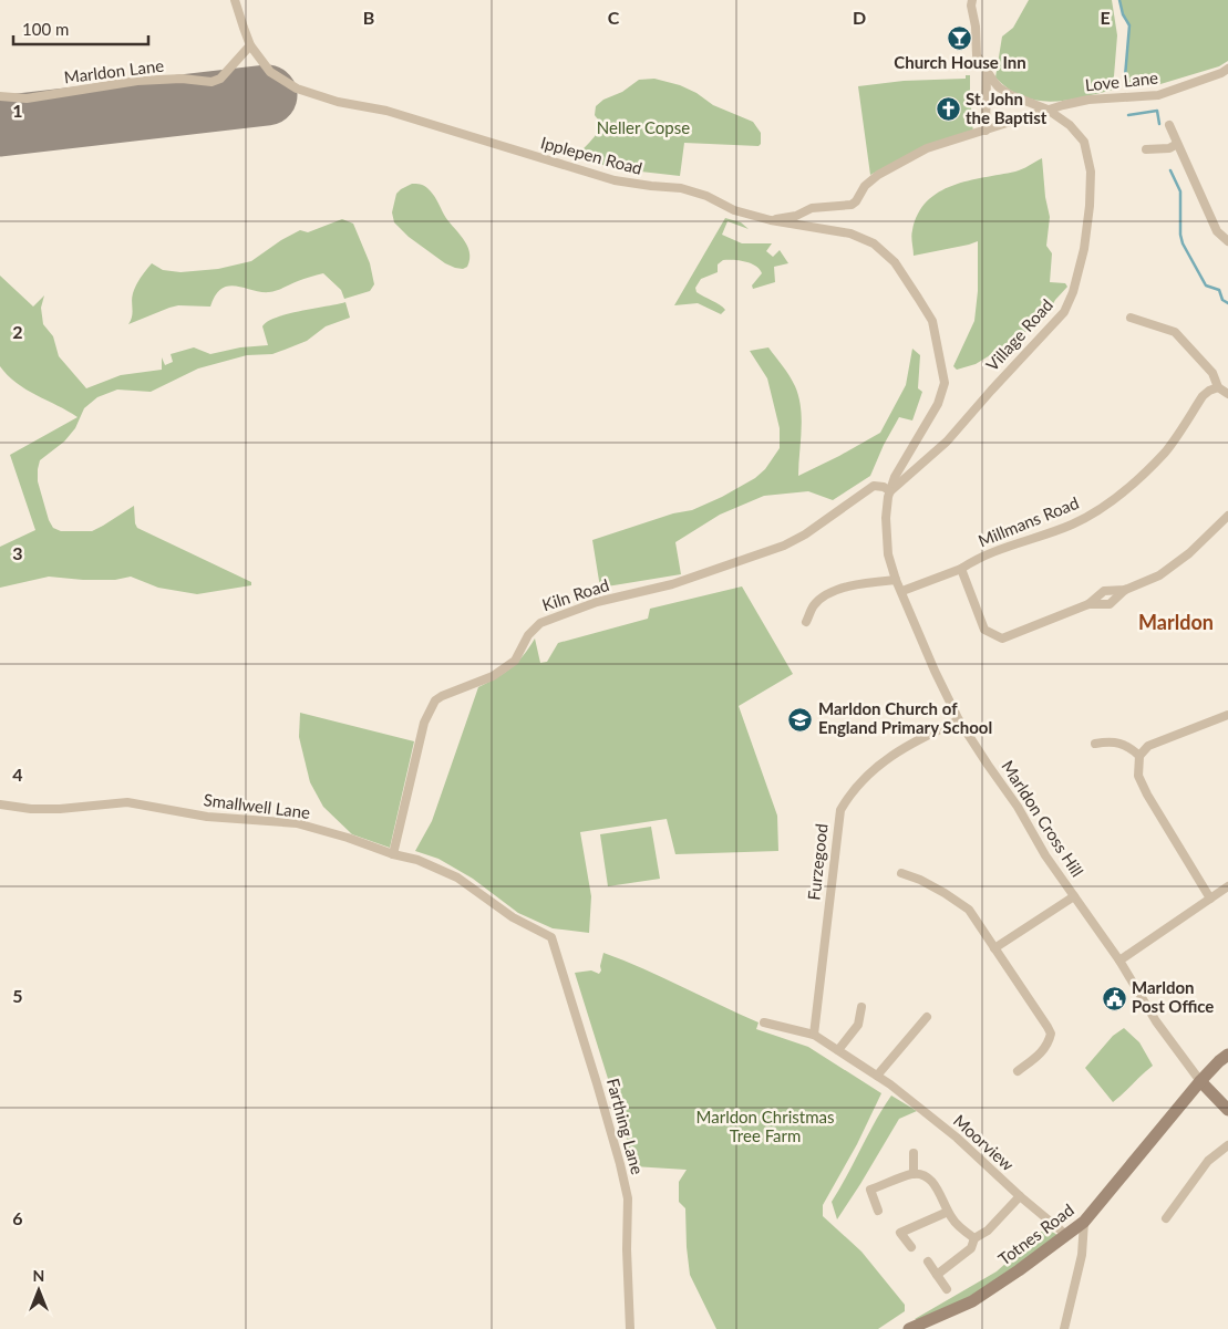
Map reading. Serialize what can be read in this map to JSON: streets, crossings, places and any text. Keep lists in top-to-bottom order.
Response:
{
  "streets": {
    "street": [
      "Marldon Lane",
      "Love Lane",
      "Ipplepen Road",
      "Village Road",
      "Millmans Road",
      "Kiln Road",
      "Smallwell Lane",
      "Marldon Cross Hill",
      "Furzegood",
      "Farthing Lane",
      "Moorview",
      "Totnes Road"
    ]
  },
  "crossings": [
    ["Marldon Lane", "Ipplepen Road"],
    ["Love Lane", "Ipplepen Road"],
    ["Love Lane", "Village Road"],
    ["Ipplepen Road", "Village Road"],
    ["Ipplepen Road", "Kiln Road"],
    ["Ipplepen Road", "Marldon Cross Hill"],
    ["Village Road", "Kiln Road"],
    ["Village Road", "Marldon Cross Hill"],
    ["Millmans Road", "Marldon Cross Hill"],
    ["Kiln Road", "Smallwell Lane"],
    ["Kiln Road", "Marldon Cross Hill"],
    ["Smallwell Lane", "Farthing Lane"],
    ["Marldon Cross Hill", "Furzegood"],
    ["Marldon Cross Hill", "Totnes Road"],
    ["Furzegood", "Moorview"],
    ["Moorview", "Totnes Road"]
  ],
  "districts": ["Marldon"],
  "parks": ["Neller Copse", "Marldon Christmas Tree Farm"],
  "places": {
    "bar": ["Church House Inn"],
    "church": ["St. John the Baptist"],
    "school or university": ["Marldon Church of England Primary School"],
    "public building": ["Marldon Post Office"]
  },
  "scale_bar": "100 m",
  "north": "top",
  "grid": {
    "columns": [
      "B",
      "C",
      "D",
      "E"
    ],
    "rows": [
      "1",
      "2",
      "3",
      "4",
      "5",
      "6"
    ]
  }
}
